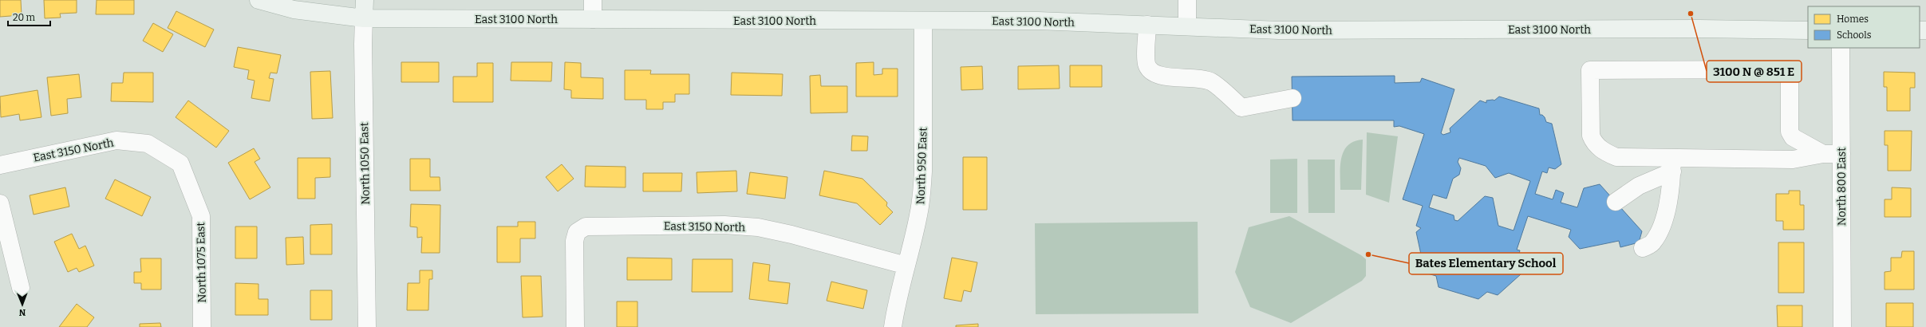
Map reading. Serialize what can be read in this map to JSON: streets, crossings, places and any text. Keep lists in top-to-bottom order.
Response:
{
  "streets": {
    "main road": ["East 3100 North", "North 1050 East"],
    "street": [
      "East 3150 North",
      "North 950 East",
      "North 800 East",
      "North 1075 East"
    ]
  },
  "crossings": [
    ["East 3100 North", "North 1050 East"],
    ["East 3100 North", "North 950 East"],
    ["East 3150 North", "North 950 East"],
    ["East 3150 North", "North 1075 East"]
  ],
  "places": ["3100 N @ 851 E", "Bates Elementary School"],
  "legend": ["Homes", "Schools"],
  "scale_bar": "20 m",
  "north": "bottom"
}
